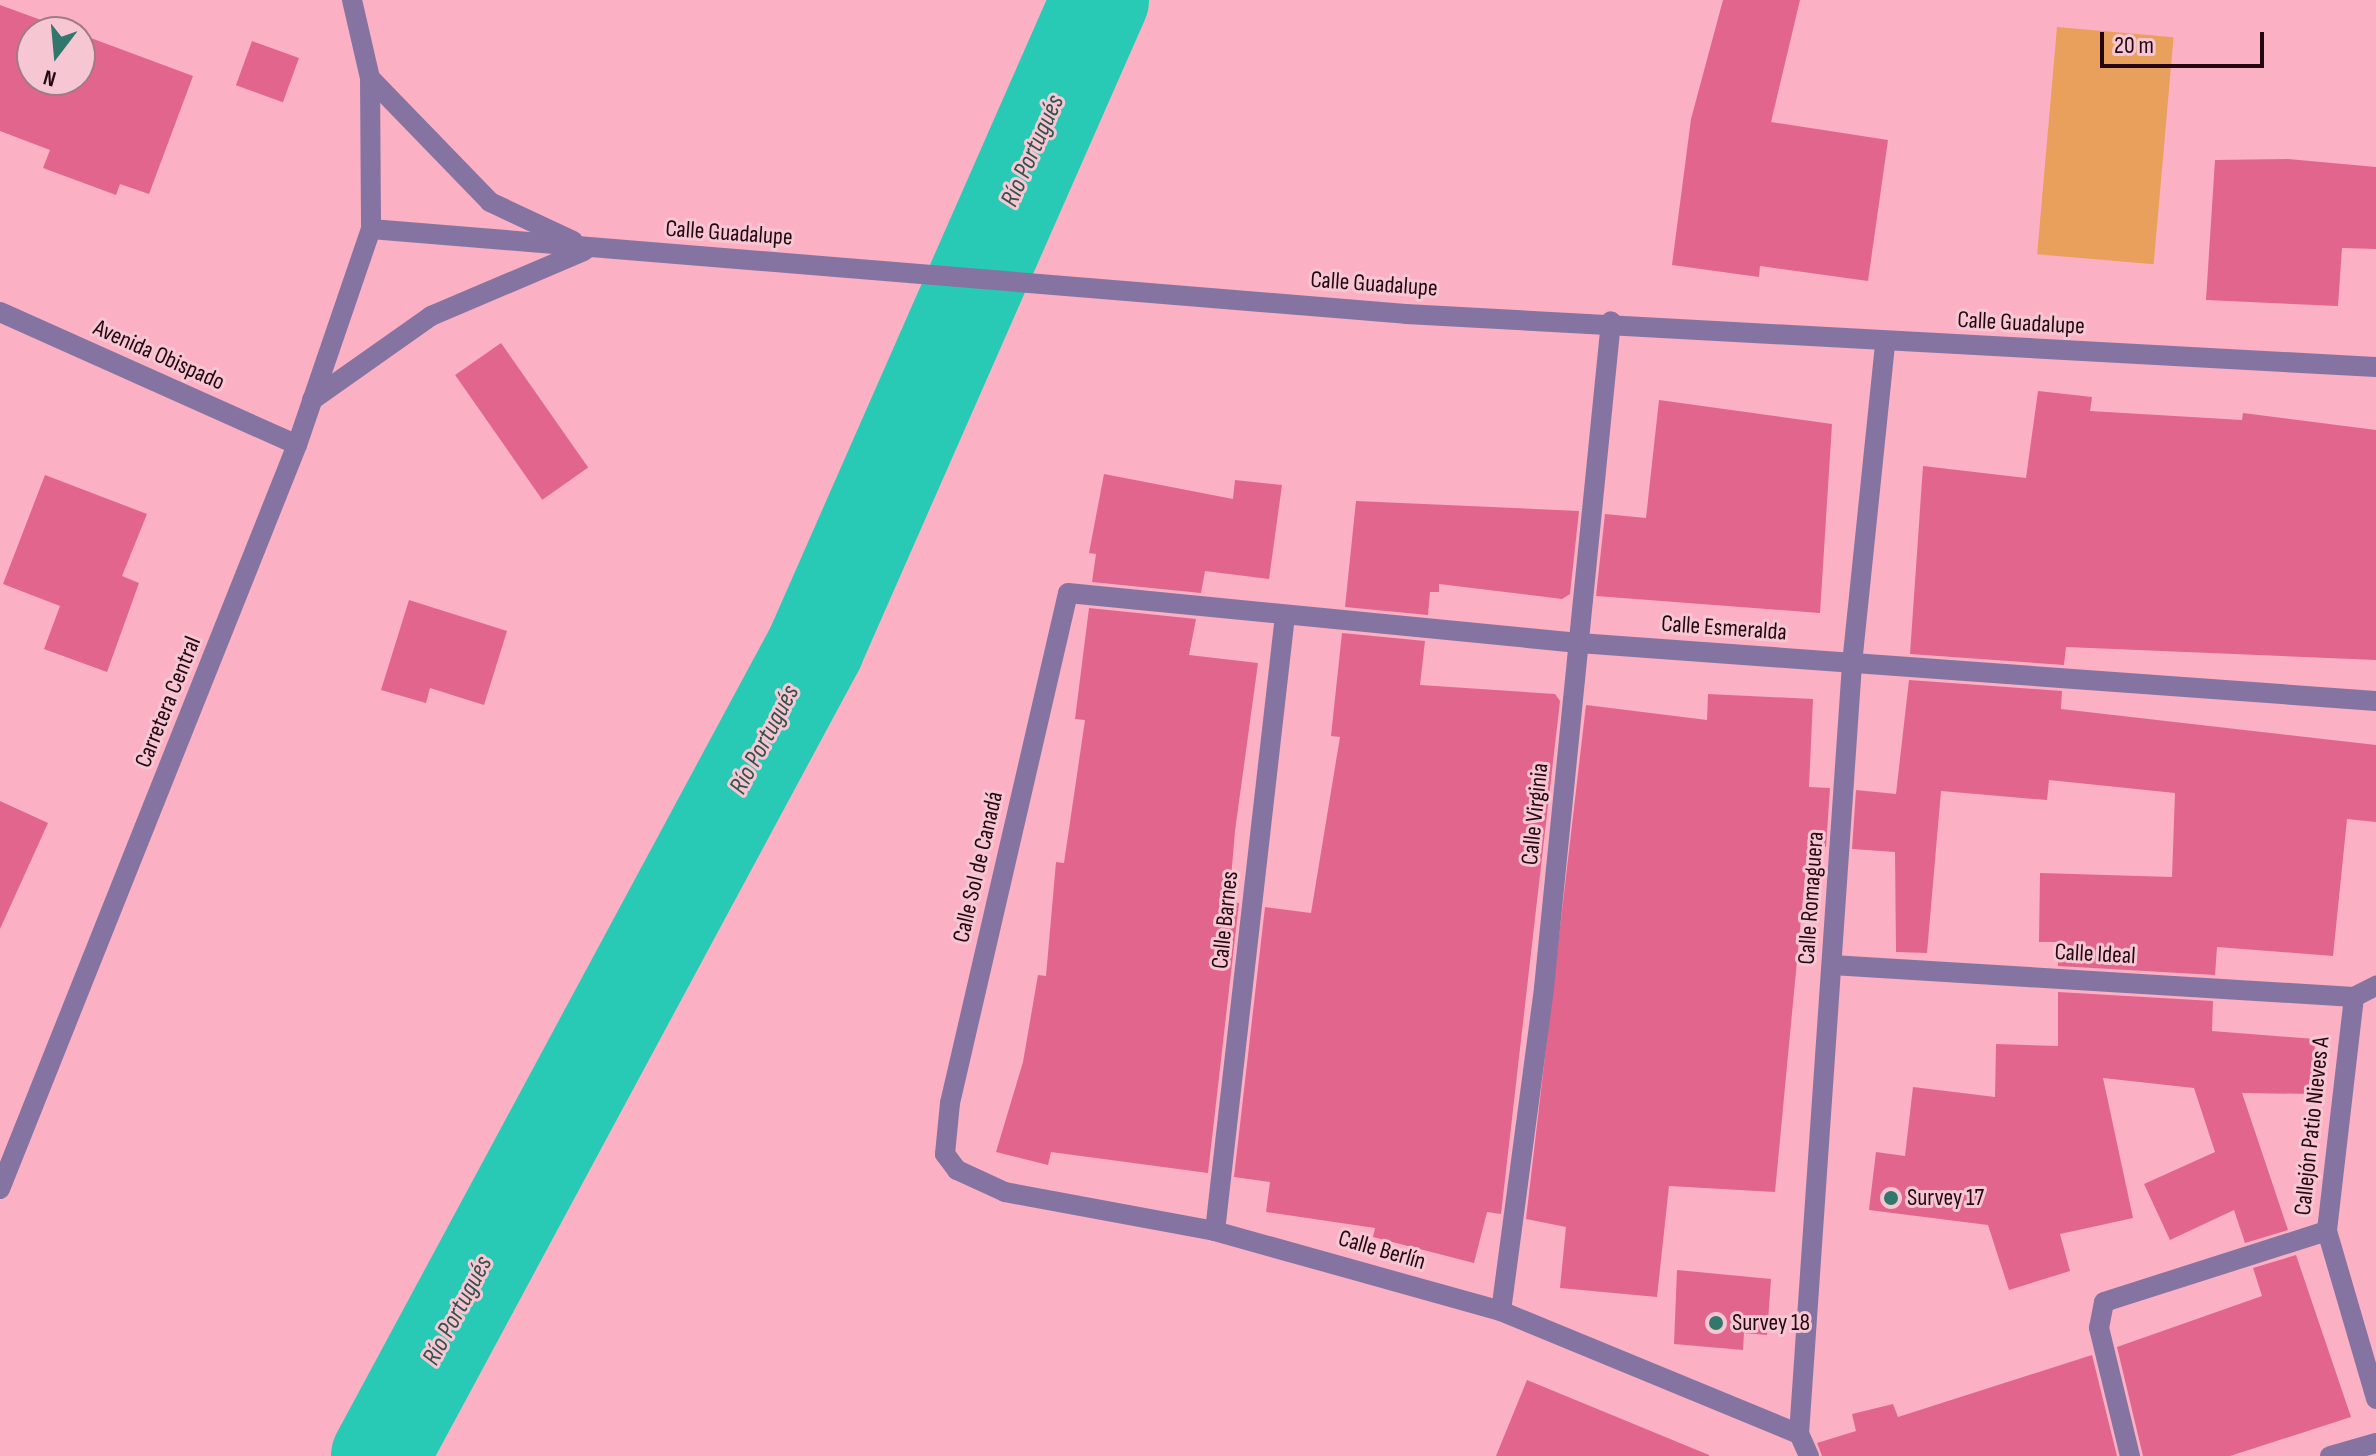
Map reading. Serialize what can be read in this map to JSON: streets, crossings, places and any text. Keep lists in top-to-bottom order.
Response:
{
  "streets": {
    "street": [
      "Calle Guadalupe",
      "Avenida Obispado",
      "Calle Esmeralda",
      "Carretera Central",
      "Calle Virginia",
      "Calle Sol de Canadá",
      "Calle Romaguera",
      "Calle Barnes",
      "Calle Ideal",
      "Callejón Patio Nieves A",
      "Calle Berlín"
    ]
  },
  "crossings": [
    ["Calle Guadalupe", "Carretera Central"],
    ["Calle Guadalupe", "Calle Virginia"],
    ["Calle Guadalupe", "Calle Romaguera"],
    ["Avenida Obispado", "Carretera Central"],
    ["Calle Esmeralda", "Calle Virginia"],
    ["Calle Esmeralda", "Calle Sol de Canadá"],
    ["Calle Esmeralda", "Calle Romaguera"],
    ["Calle Esmeralda", "Calle Barnes"],
    ["Calle Virginia", "Calle Berlín"],
    ["Calle Sol de Canadá", "Calle Berlín"],
    ["Calle Romaguera", "Calle Ideal"],
    ["Calle Romaguera", "Calle Berlín"],
    ["Calle Barnes", "Calle Berlín"],
    ["Calle Ideal", "Callejón Patio Nieves A"]
  ],
  "water": ["Río Portugués"],
  "places": ["Survey 17", "Survey 18"],
  "scale_bar": "20 m",
  "north": "bottom"
}
